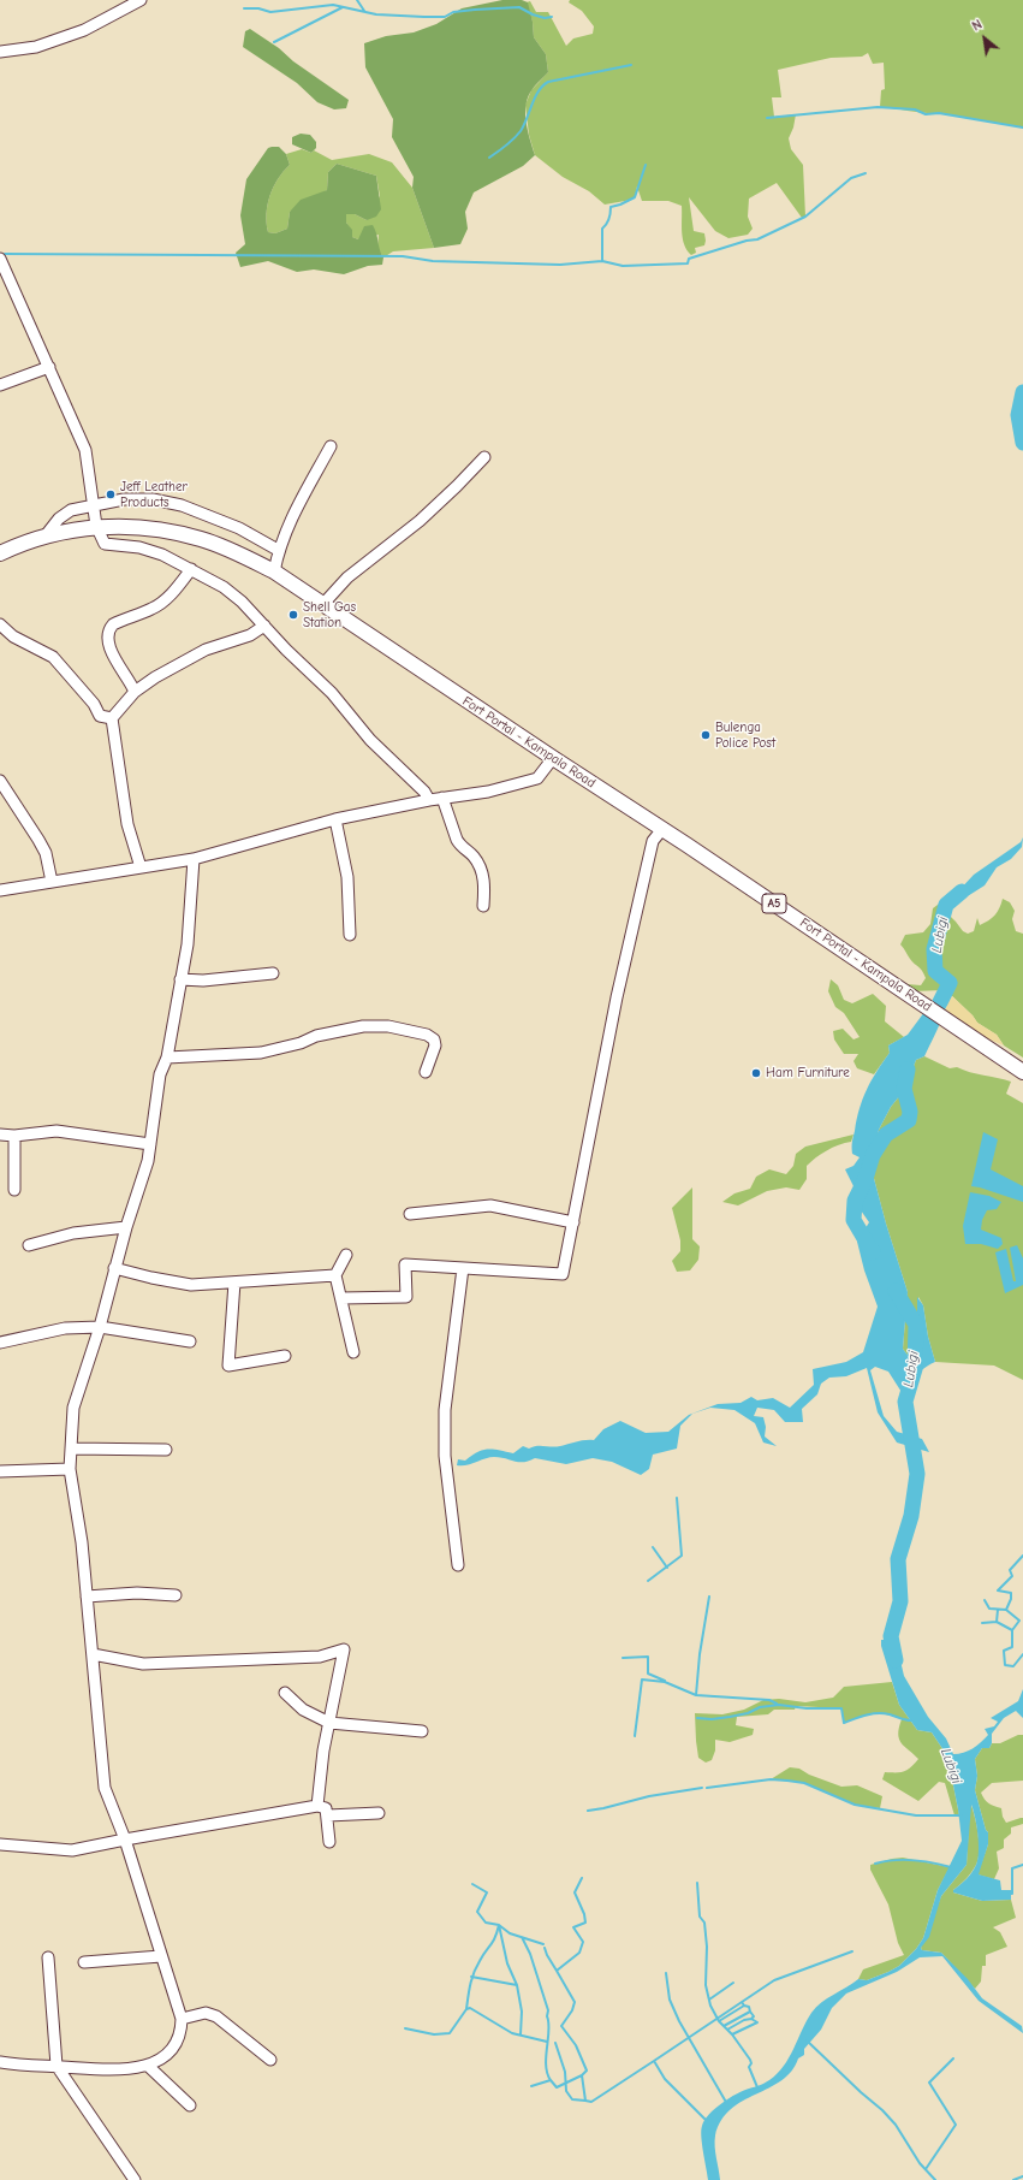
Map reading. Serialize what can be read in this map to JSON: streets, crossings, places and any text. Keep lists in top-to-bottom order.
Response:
{
  "streets": {
    "main road": ["Fort Portal - Kampala Road", "A5"]
  },
  "water": ["Lubigi"],
  "places": [
    "Jeff Leather Products",
    "Shell Gas Station",
    "Bulenga Police Post",
    "Ham Furniture"
  ],
  "north": "top left"
}
